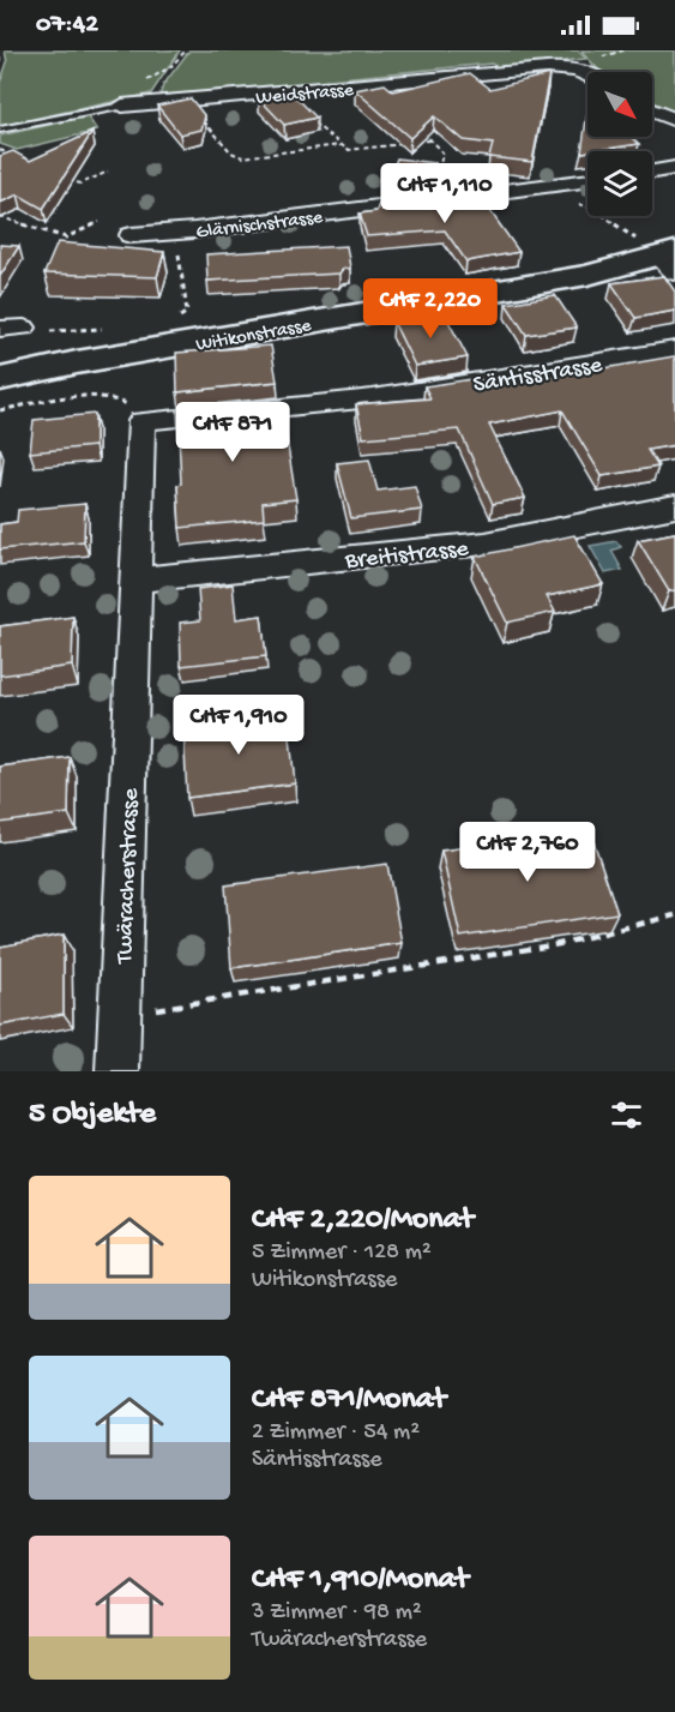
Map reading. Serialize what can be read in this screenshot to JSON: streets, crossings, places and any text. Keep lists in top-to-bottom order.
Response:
{
  "streets": {
    "main road": ["Witikonstrasse"],
    "street": [
      "Weidstrasse",
      "Glärnischstrasse",
      "Säntisstrasse",
      "Breitistrasse",
      "Twäracherstrasse"
    ]
  },
  "crossings": [
    ["Säntisstrasse", "Twäracherstrasse"],
    ["Breitistrasse", "Twäracherstrasse"]
  ],
  "north": "bottom right",
  "page": {
    "status": "07:42",
    "price": [
      "CHF 1,110",
      "CHF 2,220",
      "CHF 871",
      "CHF 1,910",
      "CHF 2,760"
    ],
    "heading": "5 Objekte",
    "list": [
      {
        "name": "CHF 2,220/Monat",
        "note": "5 Zimmer · 128 m² · Witikonstrasse"
      },
      {
        "name": "CHF 871/Monat",
        "note": "2 Zimmer · 54 m² · Säntisstrasse"
      },
      {
        "name": "CHF 1,910/Monat",
        "note": "3 Zimmer · 98 m² · Twäracherstrasse"
      }
    ]
  }
}
